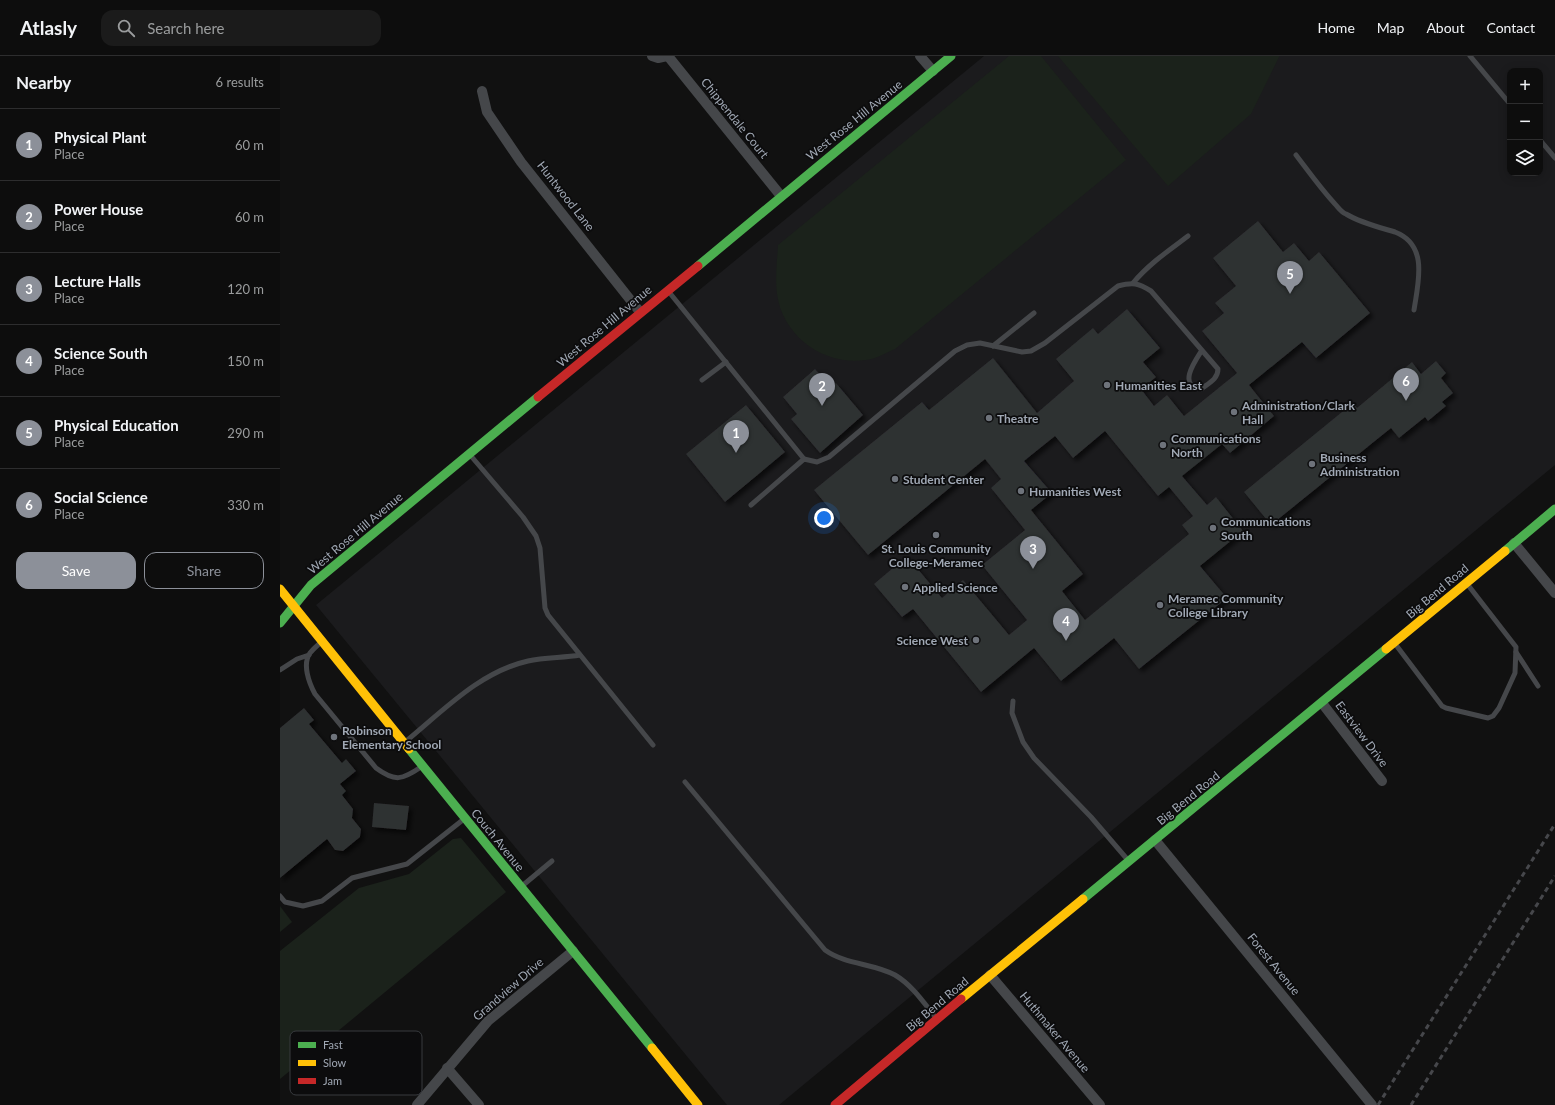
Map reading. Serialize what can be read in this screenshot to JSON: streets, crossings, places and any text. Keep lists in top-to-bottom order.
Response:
{
  "streets": {
    "street": [
      "Chippendale Court",
      "West Rose Hill Avenue",
      "Huntwood Lane",
      "Big Bend Road",
      "Eastview Drive",
      "Couch Avenue",
      "Forest Avenue",
      "Grandview Drive",
      "Huthmaker Avenue"
    ]
  },
  "crossings": [
    ["Chippendale Court", "West Rose Hill Avenue"],
    ["West Rose Hill Avenue", "Huntwood Lane"],
    ["West Rose Hill Avenue", "Couch Avenue"],
    ["Big Bend Road", "Eastview Drive"],
    ["Big Bend Road", "Forest Avenue"],
    ["Big Bend Road", "Huthmaker Avenue"],
    ["Couch Avenue", "Grandview Drive"]
  ],
  "places": [
    "Humanities East",
    "Administration/Clark Hall",
    "Theatre",
    "Communications North",
    "Business Administration",
    "Student Center",
    "Humanities West",
    "Communications South",
    "St. Louis Community College-Meramec",
    "Applied Science",
    "Meramec Community College Library",
    "Science West",
    "Robinson Elementary School"
  ],
  "legend": ["Fast", "Slow", "Jam"],
  "page": {
    "header": "Atlasly",
    "search": "Search here",
    "nav": [
      "Home",
      "Map",
      "About",
      "Contact"
    ],
    "heading": ["Nearby", "6 results"],
    "map_buttons": ["+", "−"],
    "list": [
      {
        "mark": "1",
        "name": "Physical Plant",
        "note": "Place",
        "value": "60 m"
      },
      {
        "mark": "2",
        "name": "Power House",
        "note": "Place",
        "value": "60 m"
      },
      {
        "mark": "3",
        "name": "Lecture Halls",
        "note": "Place",
        "value": "120 m"
      },
      {
        "mark": "4",
        "name": "Science South",
        "note": "Place",
        "value": "150 m"
      },
      {
        "mark": "5",
        "name": "Physical Education",
        "note": "Place",
        "value": "290 m"
      },
      {
        "mark": "6",
        "name": "Social Science",
        "note": "Place",
        "value": "330 m"
      }
    ],
    "pins": [
      "5",
      "6",
      "2",
      "1",
      "3",
      "4"
    ],
    "buttons": ["Save", "Share"]
  }
}
